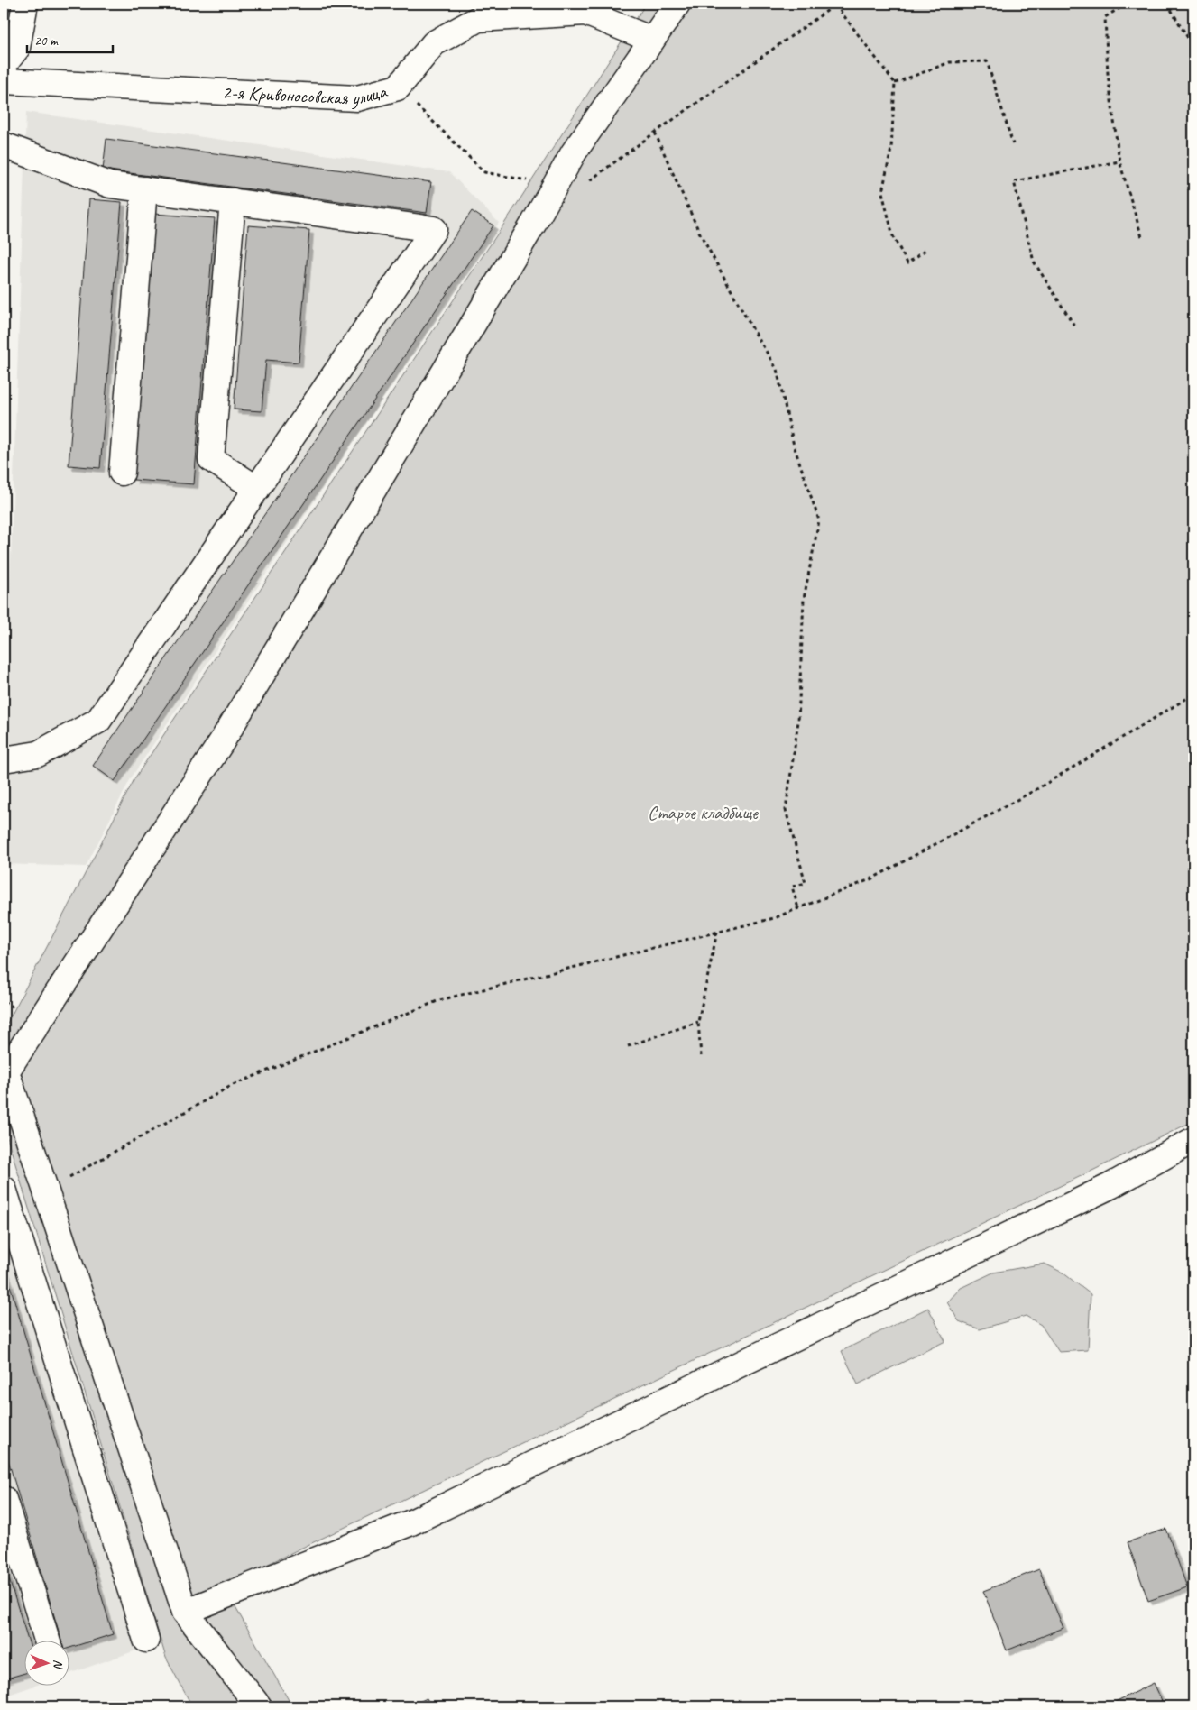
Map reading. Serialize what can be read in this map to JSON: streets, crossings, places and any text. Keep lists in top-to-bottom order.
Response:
{
  "streets": {
    "street": ["2-я Кривоносовская улица"]
  },
  "parks": ["Старое кладбище"],
  "scale_bar": "20 m",
  "north": "right"
}
